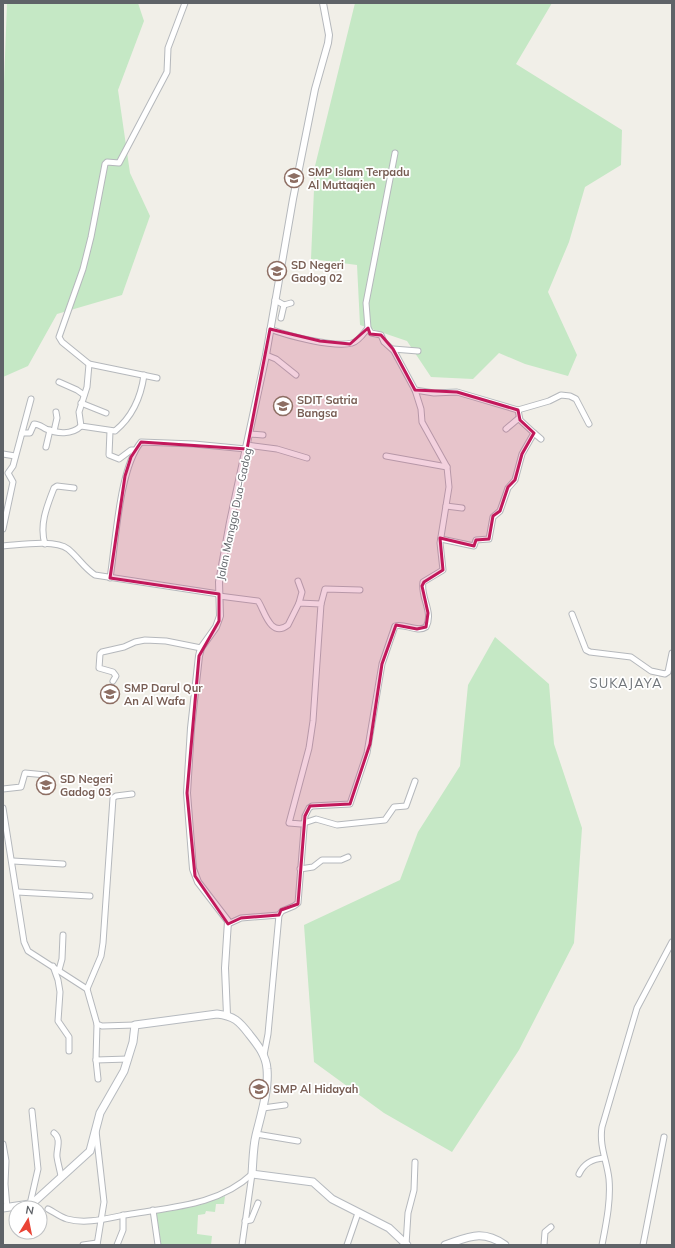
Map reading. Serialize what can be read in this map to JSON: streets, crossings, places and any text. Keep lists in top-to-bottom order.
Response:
{
  "streets": {
    "street": ["Jalan Mangga Dua–Gadog"]
  },
  "districts": ["SUKAJAYA"],
  "places": {
    "school or university": [
      "SMP Islam Terpadu Al Muttaqien",
      "SD Negeri Gadog 02",
      "SDIT Satria Bangsa",
      "SMP Darul Qur An Al Wafa",
      "SD Negeri Gadog 03",
      "SMP Al Hidayah"
    ]
  },
  "north": "top"
}
